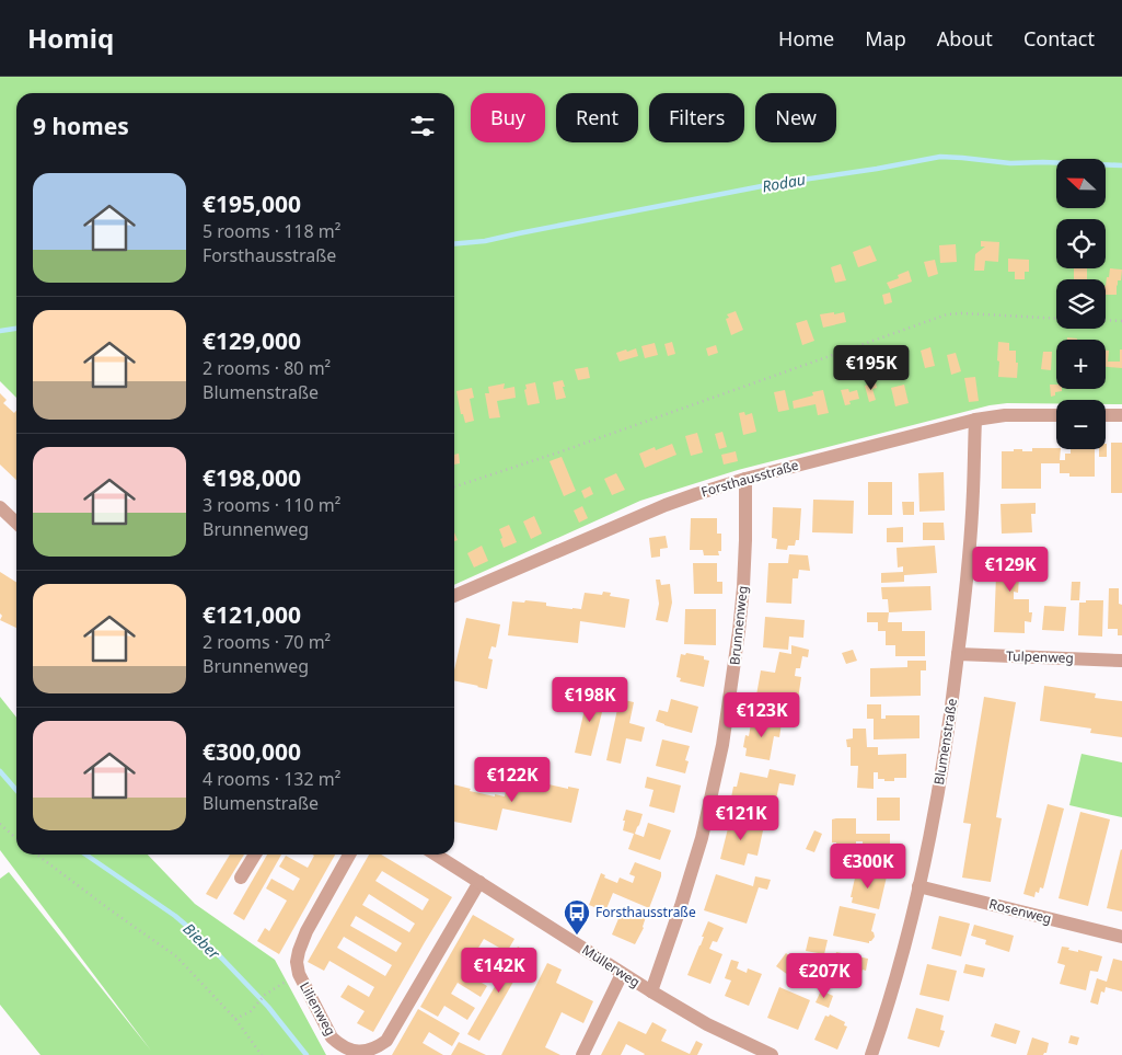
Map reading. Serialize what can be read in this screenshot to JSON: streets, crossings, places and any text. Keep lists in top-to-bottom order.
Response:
{
  "streets": {
    "street": [
      "Forsthausstraße",
      "Brunnenweg",
      "Tulpenweg",
      "Blumenstraße",
      "Rosenweg",
      "Müllerweg",
      "Lilienweg"
    ]
  },
  "crossings": [
    ["Forsthausstraße", "Brunnenweg"],
    ["Forsthausstraße", "Blumenstraße"],
    ["Brunnenweg", "Müllerweg"],
    ["Tulpenweg", "Blumenstraße"],
    ["Blumenstraße", "Rosenweg"],
    ["Müllerweg", "Lilienweg"]
  ],
  "water": ["Rodau", "Bieber"],
  "places": {
    "bus stop": ["Forsthausstraße"]
  },
  "north": "left",
  "page": {
    "header": "Homiq",
    "nav": [
      "Home",
      "Map",
      "About",
      "Contact"
    ],
    "chip": [
      "Buy",
      "Rent",
      "Filters",
      "New"
    ],
    "heading": "9 homes",
    "map_buttons": ["+", "−"],
    "list": [
      {
        "name": "€195,000",
        "note": "5 rooms · 118 m² · Forsthausstraße"
      },
      {
        "name": "€129,000",
        "note": "2 rooms · 80 m² · Blumenstraße"
      },
      {
        "name": "€198,000",
        "note": "3 rooms · 110 m² · Brunnenweg"
      },
      {
        "name": "€121,000",
        "note": "2 rooms · 70 m² · Brunnenweg"
      },
      {
        "name": "€300,000",
        "note": "4 rooms · 132 m² · Blumenstraße"
      }
    ],
    "price": [
      "€195K",
      "€129K",
      "€198K",
      "€123K",
      "€122K",
      "€121K",
      "€300K",
      "€142K",
      "€207K"
    ]
  }
}
